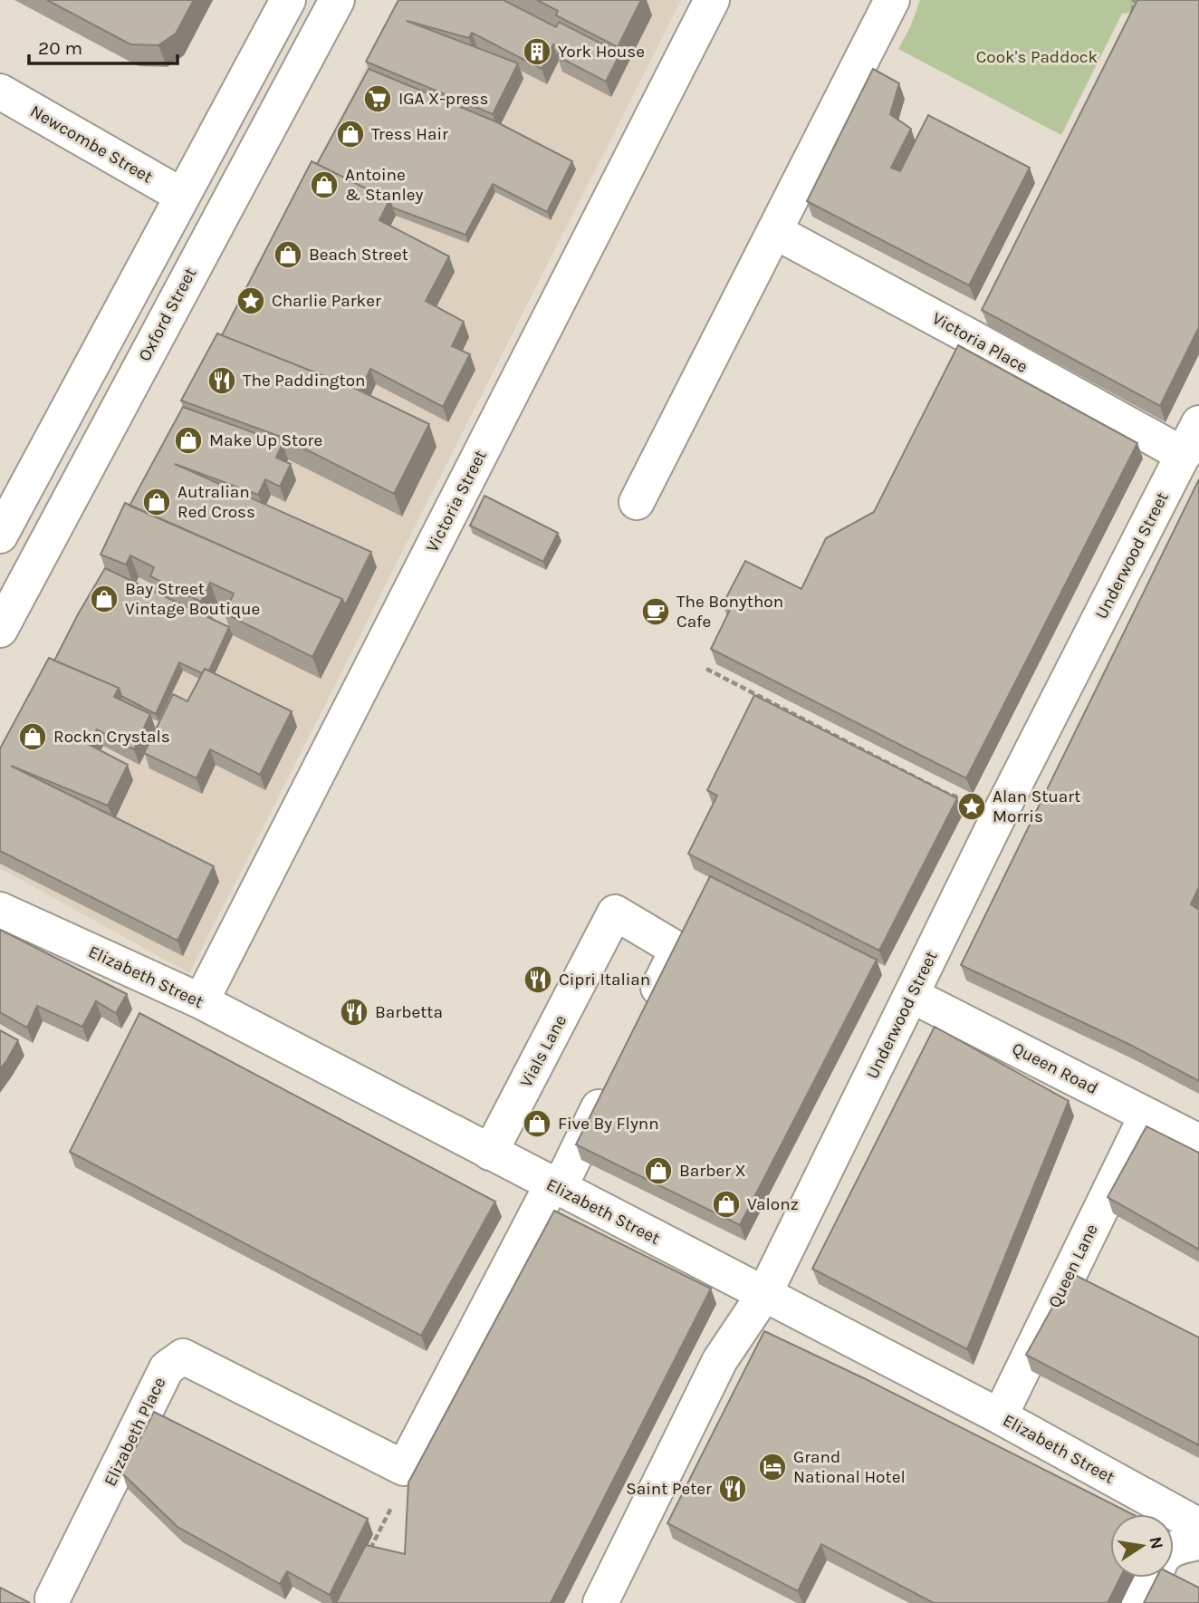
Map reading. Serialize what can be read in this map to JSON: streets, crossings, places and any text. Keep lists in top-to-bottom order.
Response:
{
  "streets": {
    "street": [
      "Newcombe Street",
      "Oxford Street",
      "Victoria Place",
      "Victoria Street",
      "Underwood Street",
      "Elizabeth Street",
      "Vials Lane",
      "Queen Road",
      "Queen Lane",
      "Elizabeth Place"
    ]
  },
  "crossings": [
    ["Victoria Place", "Underwood Street"],
    ["Victoria Street", "Elizabeth Street"],
    ["Underwood Street", "Elizabeth Street"],
    ["Underwood Street", "Queen Road"],
    ["Elizabeth Street", "Vials Lane"],
    ["Elizabeth Street", "Queen Lane"],
    ["Queen Road", "Queen Lane"]
  ],
  "parks": ["Cook's Paddock"],
  "places": {
    "building": ["York House"],
    "supermarket": ["IGA X-press"],
    "shop": [
      "Tress Hair",
      "Antoine & Stanley",
      "Beach Street",
      "Make Up Store",
      "Autralian Red Cross",
      "Bay Street Vintage Boutique",
      "Rockn Crystals",
      "Five By Flynn",
      "Barber X",
      "Valonz"
    ],
    "place": ["Charlie Parker", "Alan Stuart Morris"],
    "restaurant": [
      "The Paddington",
      "Cipri Italian",
      "Barbetta",
      "Saint Peter"
    ],
    "cafe": ["The Bonython Cafe"],
    "hotel": ["Grand National Hotel"]
  },
  "scale_bar": "20 m",
  "north": "right"
}
